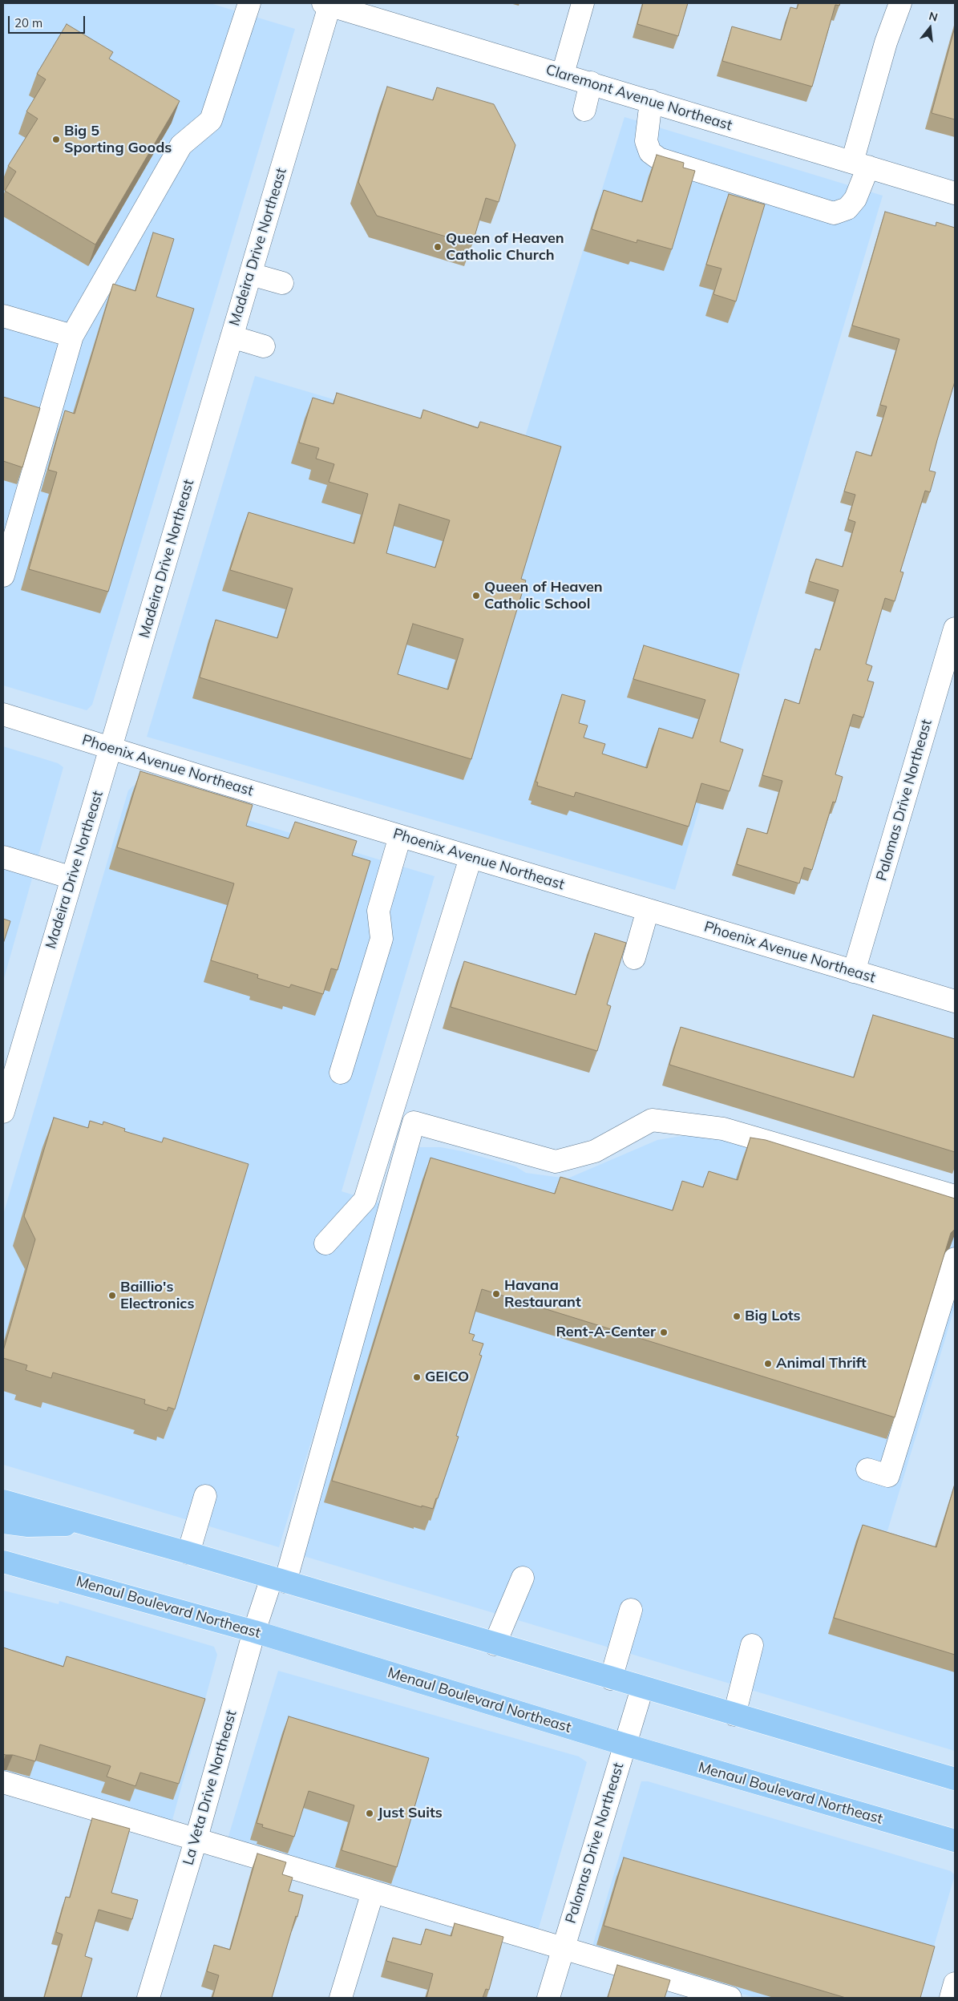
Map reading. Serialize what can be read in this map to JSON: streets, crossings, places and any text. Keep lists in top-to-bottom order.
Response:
{
  "streets": {
    "main road": ["Menaul Boulevard Northeast"],
    "street": [
      "Claremont Avenue Northeast",
      "Madeira Drive Northeast",
      "Phoenix Avenue Northeast",
      "Palomas Drive Northeast",
      "La Veta Drive Northeast"
    ]
  },
  "crossings": [
    ["Claremont Avenue Northeast", "Madeira Drive Northeast"],
    ["Madeira Drive Northeast", "Phoenix Avenue Northeast"],
    ["Phoenix Avenue Northeast", "Palomas Drive Northeast"],
    ["Palomas Drive Northeast", "Menaul Boulevard Northeast"],
    ["Menaul Boulevard Northeast", "La Veta Drive Northeast"]
  ],
  "places": [
    "Big 5 Sporting Goods",
    "Queen of Heaven Catholic Church",
    "Queen of Heaven Catholic School",
    "Havana Restaurant",
    "Baillio's Electronics",
    "Big Lots",
    "Rent-A-Center",
    "Animal Thrift",
    "GEICO",
    "Just Suits"
  ],
  "scale_bar": "20 m",
  "north": "top"
}
